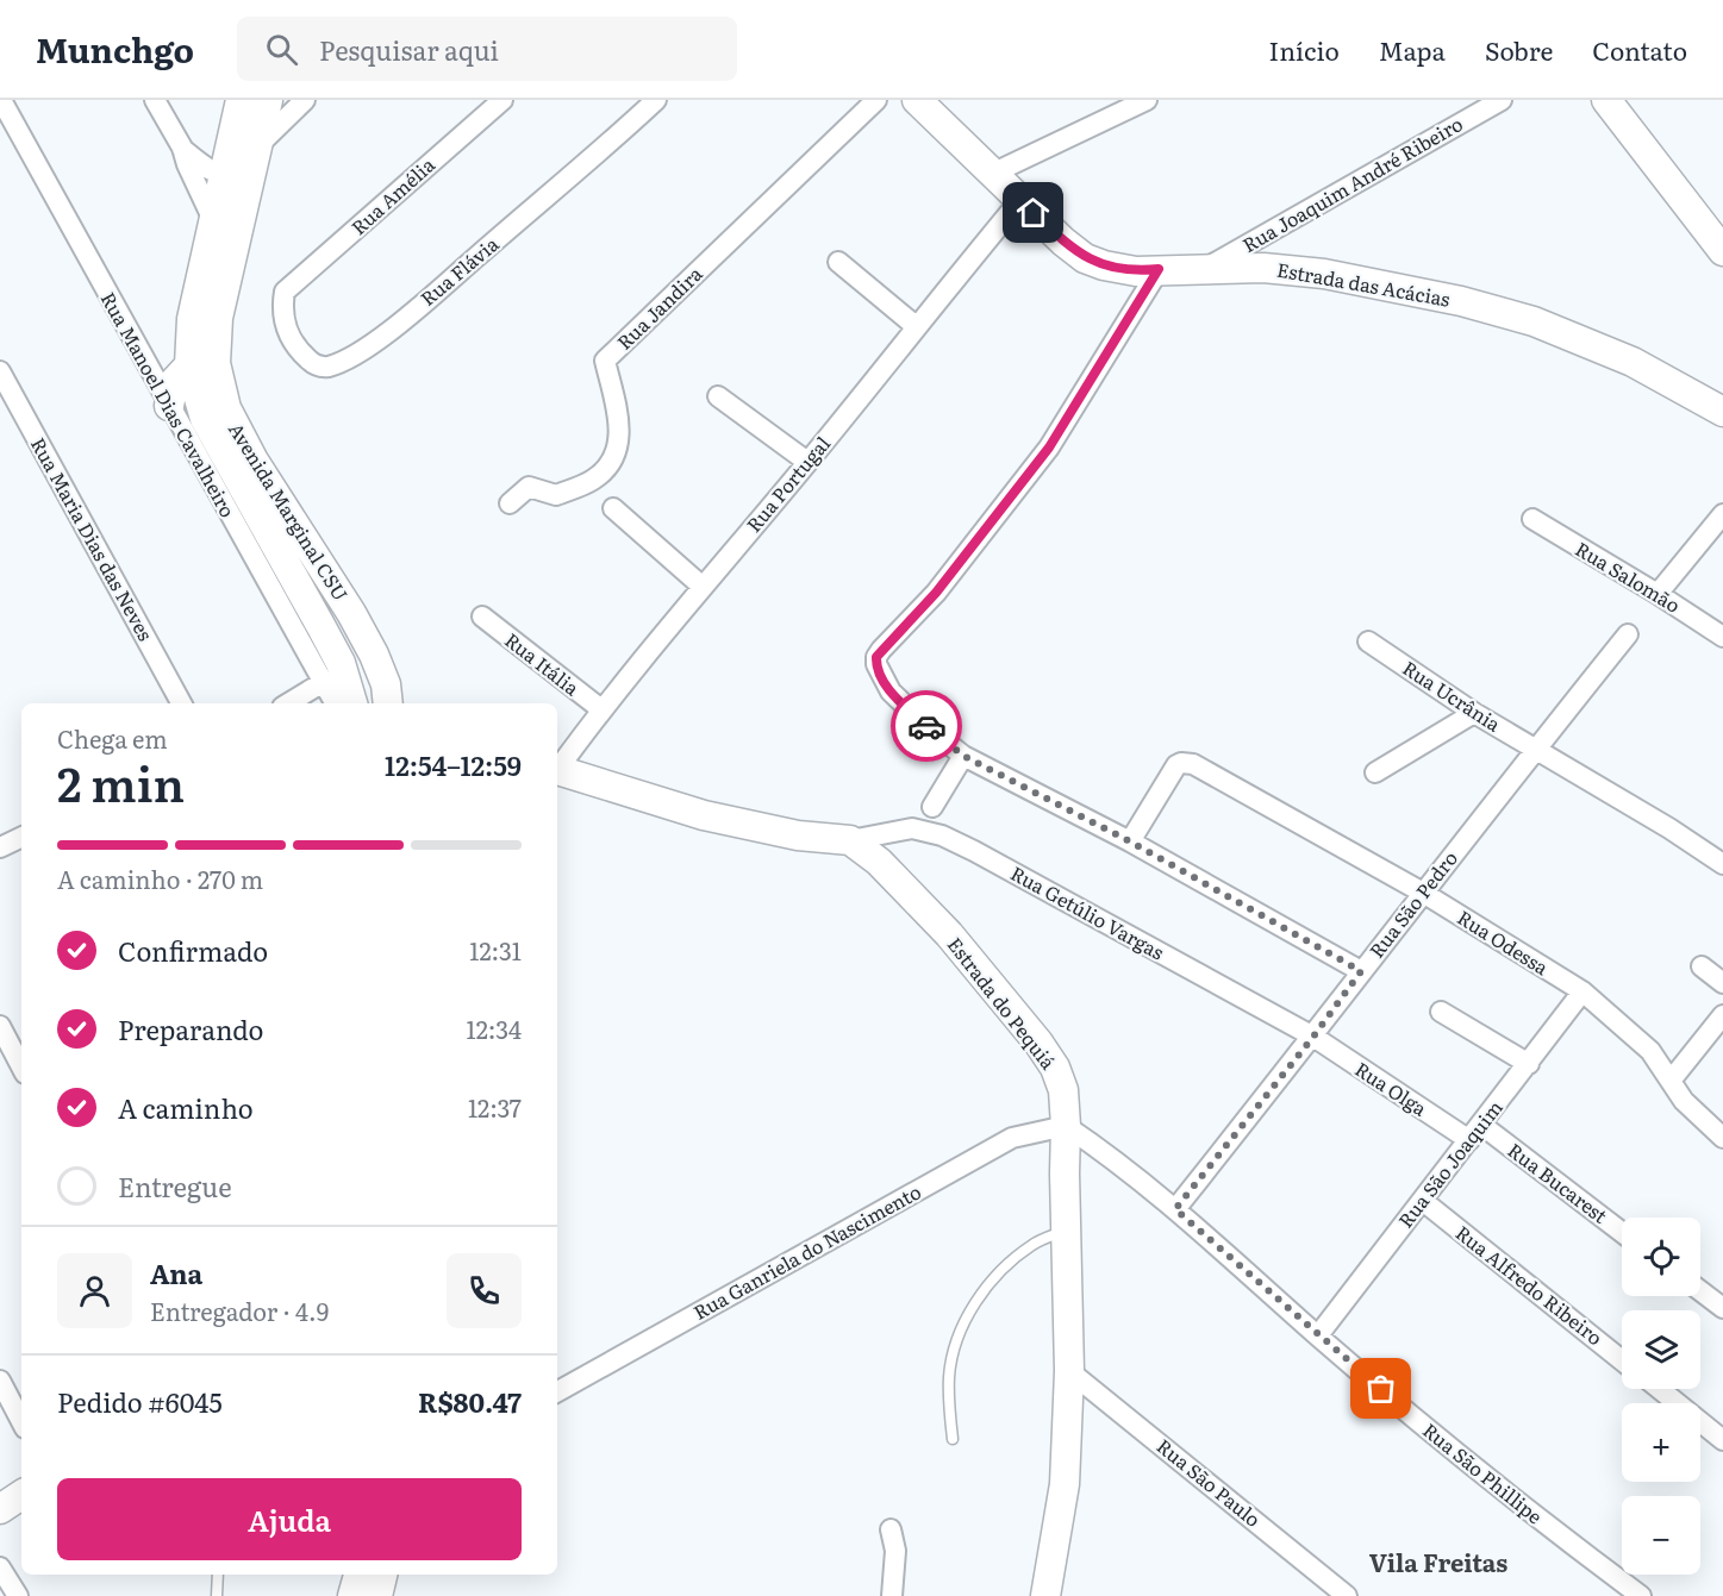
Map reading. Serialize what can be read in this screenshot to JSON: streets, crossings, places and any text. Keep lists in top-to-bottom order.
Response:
{
  "streets": {
    "main road": ["Estrada das Acácias", "Avenida Marginal CSU", "Estrada do Pequiá"],
    "street": [
      "Rua Joaquim André Ribeiro",
      "Rua Amélia",
      "Rua Flávia",
      "Rua Jandira",
      "Rua Manoel Dias Cavalheiro",
      "Rua Portugal",
      "Rua Maria Dias das Neves",
      "Rua Salomão",
      "Rua Itália",
      "Rua Ucrânia",
      "Rua São Pedro",
      "Rua Getúlio Vargas",
      "Rua Odessa",
      "Rua Olga",
      "Rua São Joaquim",
      "Rua Bucarest",
      "Rua Ganriela do Nascimento",
      "Rua Alfredo Ribeiro",
      "Rua São Phillipe",
      "Rua São Paulo"
    ]
  },
  "crossings": [
    ["Rua Joaquim André Ribeiro", "Estrada das Acácias"],
    ["Rua Amélia", "Rua Flávia"],
    ["Estrada das Acácias", "Rua Portugal"],
    ["Rua Portugal", "Rua Itália"],
    ["Rua Ucrânia", "Rua São Pedro"],
    ["Rua São Pedro", "Rua Getúlio Vargas"],
    ["Rua São Pedro", "Rua Odessa"],
    ["Rua São Pedro", "Rua Olga"],
    ["Rua São Pedro", "Rua São Phillipe"],
    ["Rua Getúlio Vargas", "Estrada do Pequiá"],
    ["Rua Getúlio Vargas", "Rua Olga"],
    ["Rua Odessa", "Rua São Joaquim"],
    ["Estrada do Pequiá", "Rua Ganriela do Nascimento"],
    ["Estrada do Pequiá", "Rua São Phillipe"],
    ["Estrada do Pequiá", "Rua São Paulo"],
    ["Rua Olga", "Rua São Joaquim"],
    ["Rua Olga", "Rua Bucarest"],
    ["Rua São Joaquim", "Rua Bucarest"],
    ["Rua São Joaquim", "Rua Alfredo Ribeiro"],
    ["Rua São Joaquim", "Rua São Phillipe"],
    ["Rua Ganriela do Nascimento", "Rua São Phillipe"]
  ],
  "districts": ["Vila Freitas"],
  "page": {
    "header": "Munchgo",
    "search": "Pesquisar aqui",
    "nav": [
      "Início",
      "Mapa",
      "Sobre",
      "Contato"
    ],
    "heading": ["2 min", "Chega em", "12:54–12:59"],
    "panel": [
      "Ana",
      "Entregador · 4.9",
      "Pedido #6045",
      "R$80.47"
    ],
    "bar": "A caminho · 270 m",
    "list": [
      ["Confirmado", "12:31"],
      ["Preparando", "12:34"],
      ["A caminho", "12:37"],
      "Entregue"
    ],
    "map_buttons": ["+", "−"],
    "buttons": "Ajuda"
  }
}
